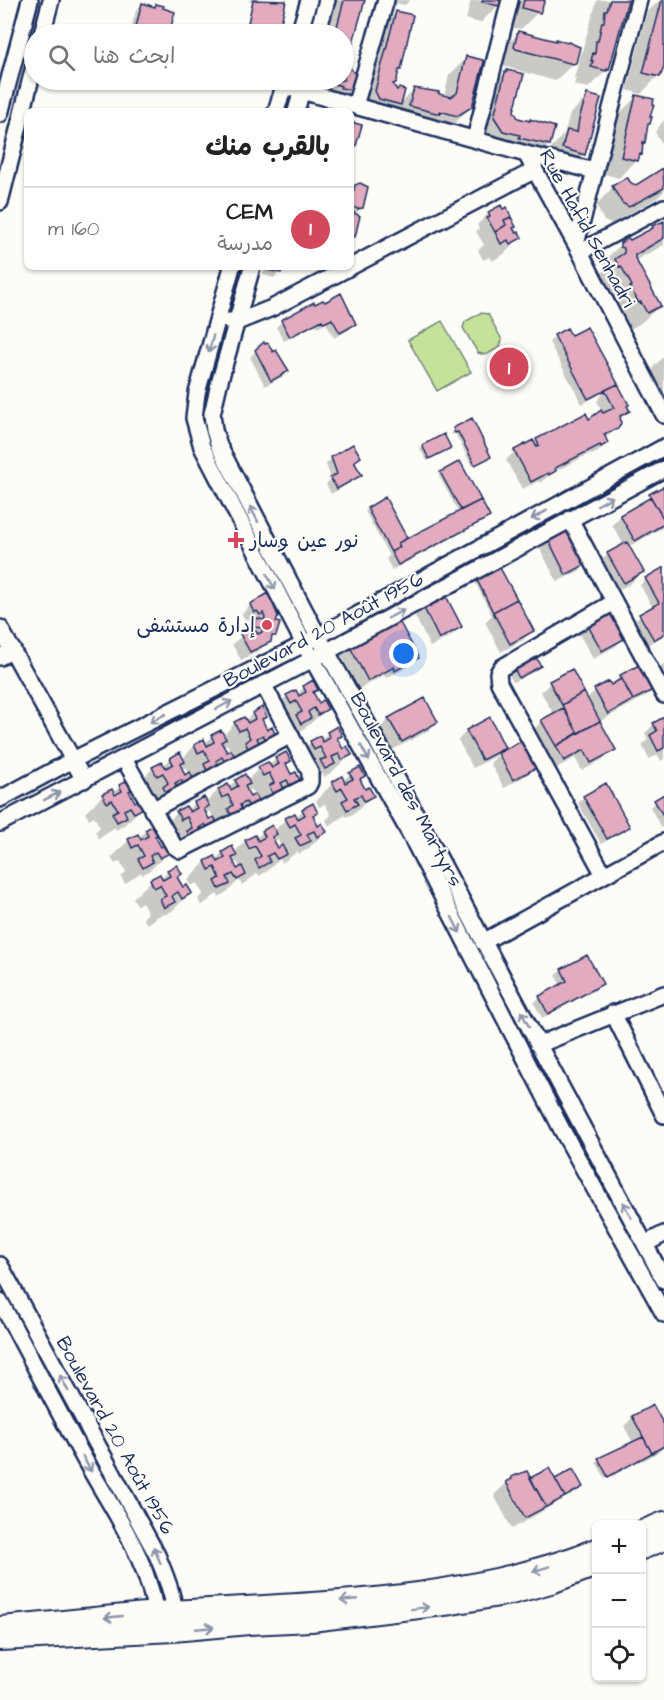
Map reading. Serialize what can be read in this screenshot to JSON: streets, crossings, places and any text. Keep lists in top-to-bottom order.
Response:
{
  "streets": {
    "street": ["Rue Hafid Senhadri", "Boulevard 20 Août 1956", "Boulevard des Martyrs"]
  },
  "crossings": [
    ["Boulevard 20 Août 1956", "Boulevard des Martyrs"]
  ],
  "places": {
    "health": ["نور عين وسار"],
    "other": ["إدارة مستشفى"]
  },
  "page": {
    "search": "ابحث هنا",
    "heading": "بالقرب منك",
    "list": [
      {
        "mark": "1",
        "name": "CEM",
        "note": "مدرسة",
        "value": "160 m"
      }
    ],
    "pins": "1",
    "map_buttons": ["+", "−"]
  }
}
